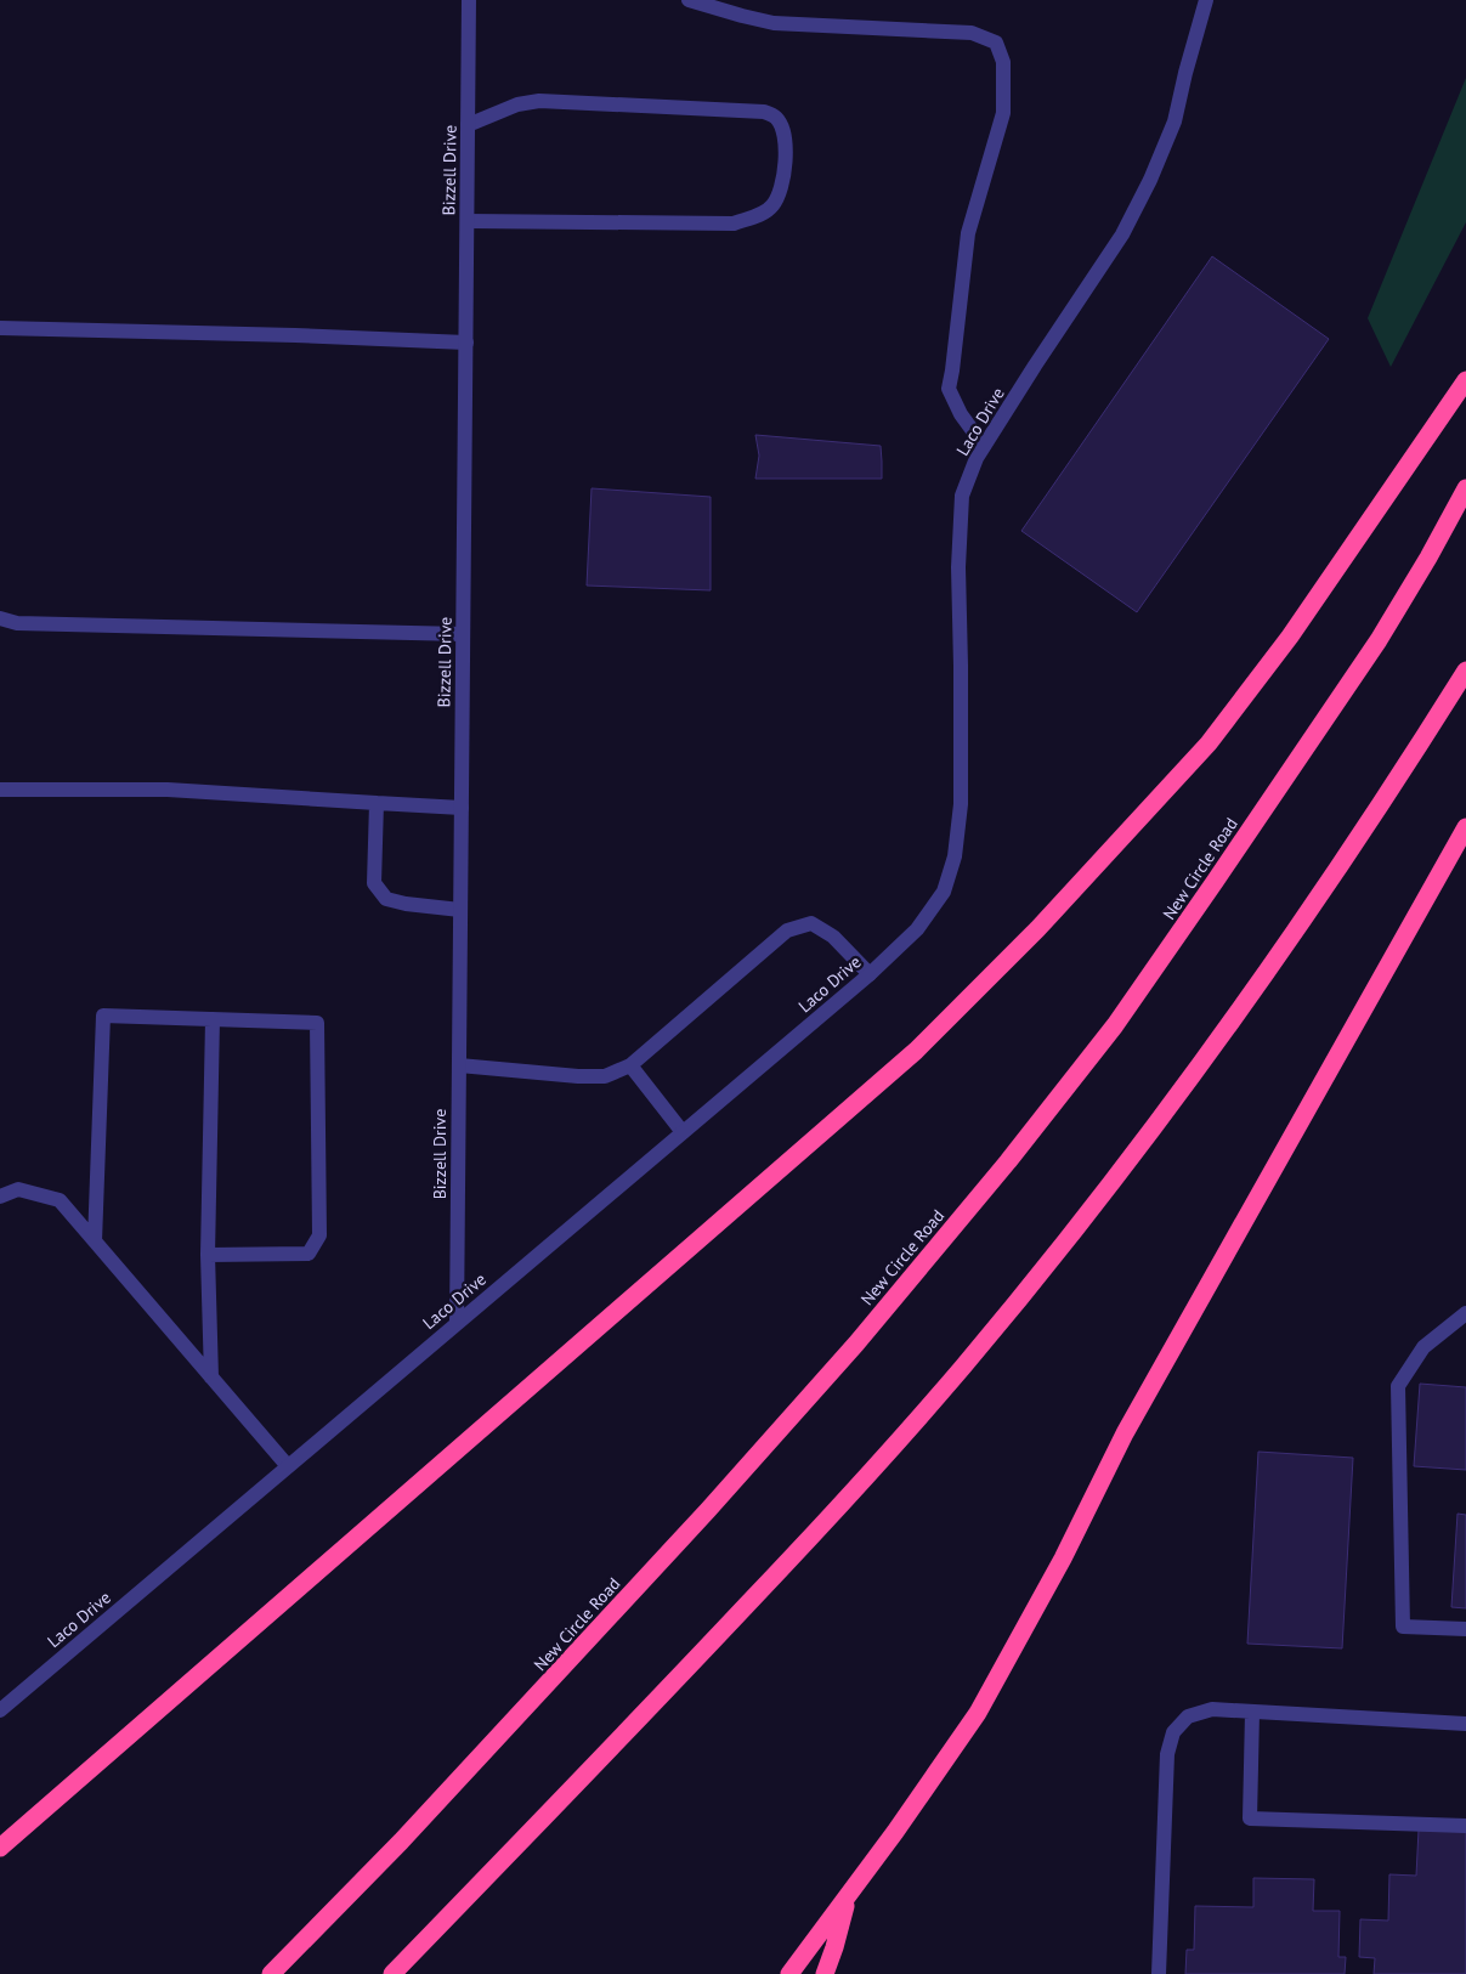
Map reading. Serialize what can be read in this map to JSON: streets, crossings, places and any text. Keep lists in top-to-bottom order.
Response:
{
  "streets": {
    "highway": ["New Circle Road"],
    "street": ["Bizzell Drive", "Laco Drive"]
  },
  "crossings": [
    ["Bizzell Drive", "Laco Drive"]
  ]
}
